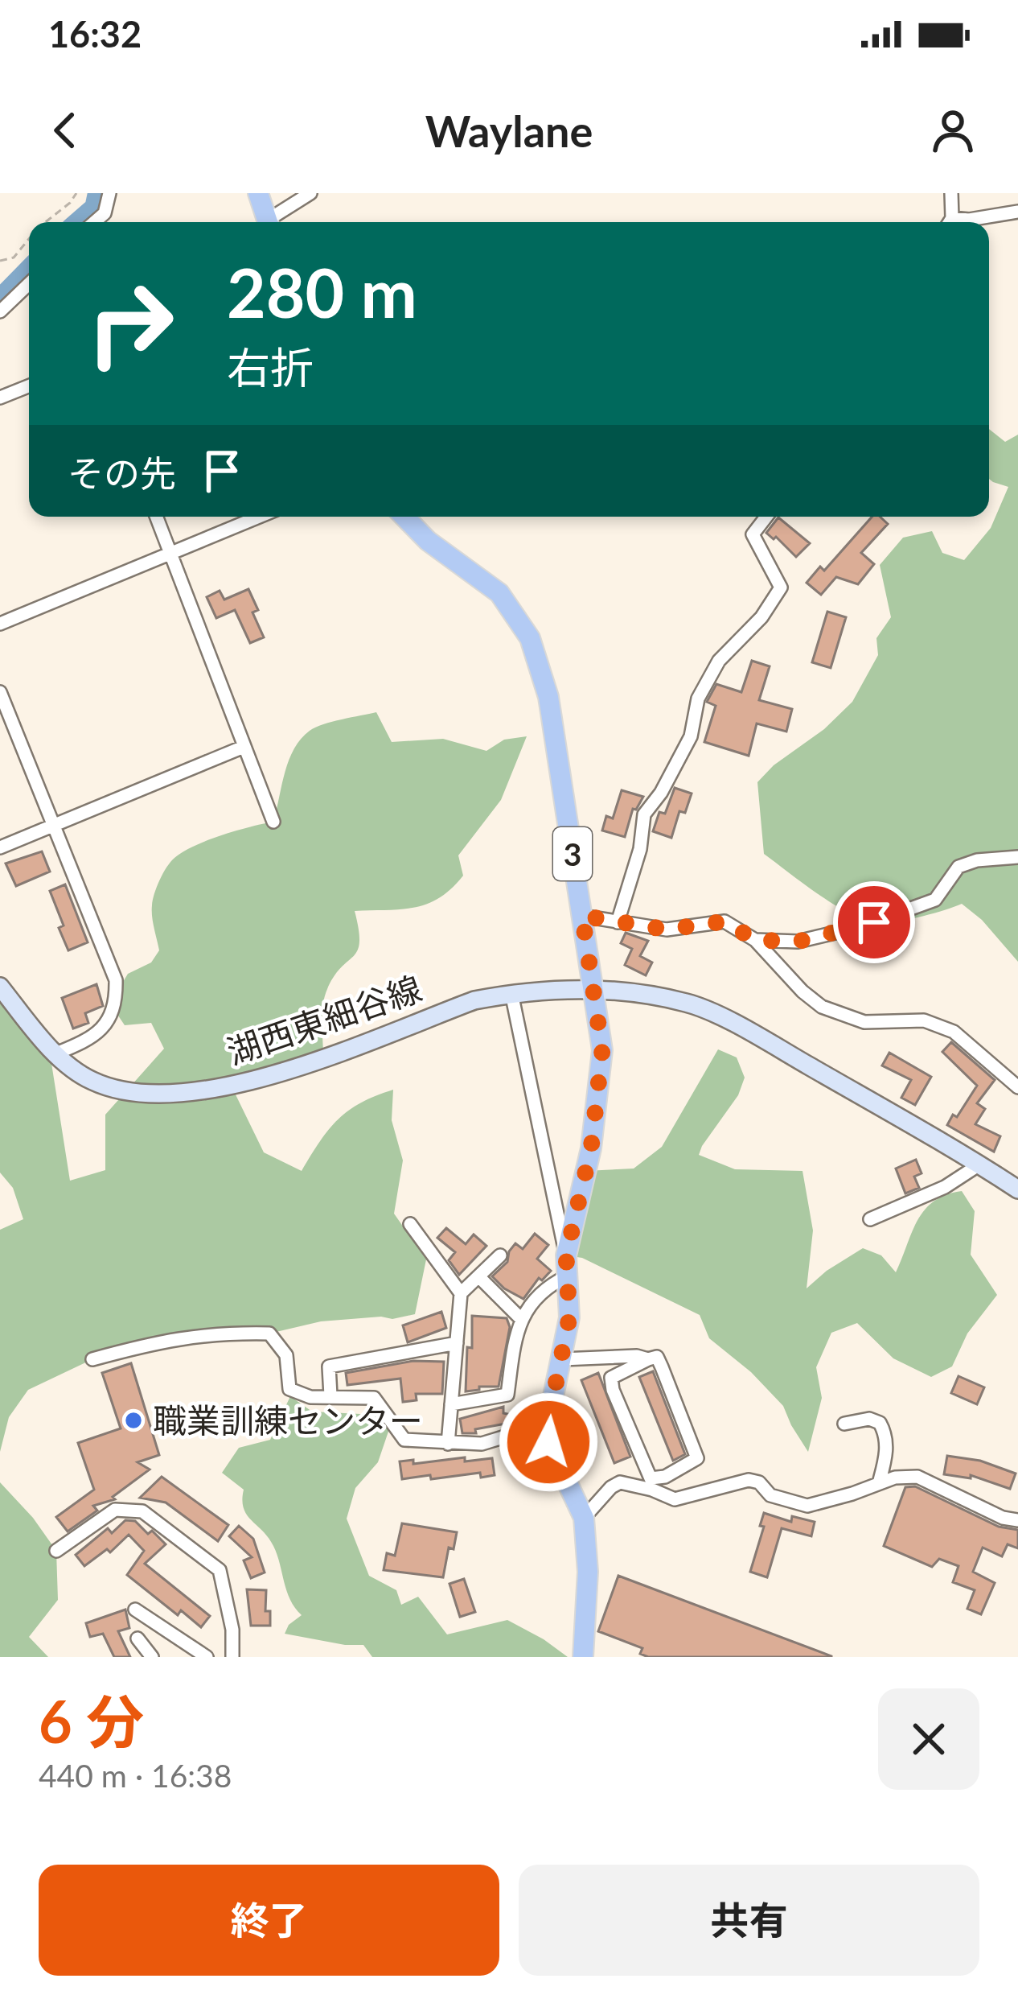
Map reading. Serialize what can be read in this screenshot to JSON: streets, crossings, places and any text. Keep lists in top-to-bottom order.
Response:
{
  "streets": {
    "main road": ["3", "湖西東細谷線"]
  },
  "crossings": [
    ["3", "湖西東細谷線"]
  ],
  "places": ["職業訓練センター"],
  "page": {
    "status": "16:32",
    "header": "Waylane",
    "turn": ["280 m", "右折"],
    "then": "その先",
    "heading": ["6 分", "440 m · 16:38"],
    "buttons": ["終了", "共有"]
  }
}
